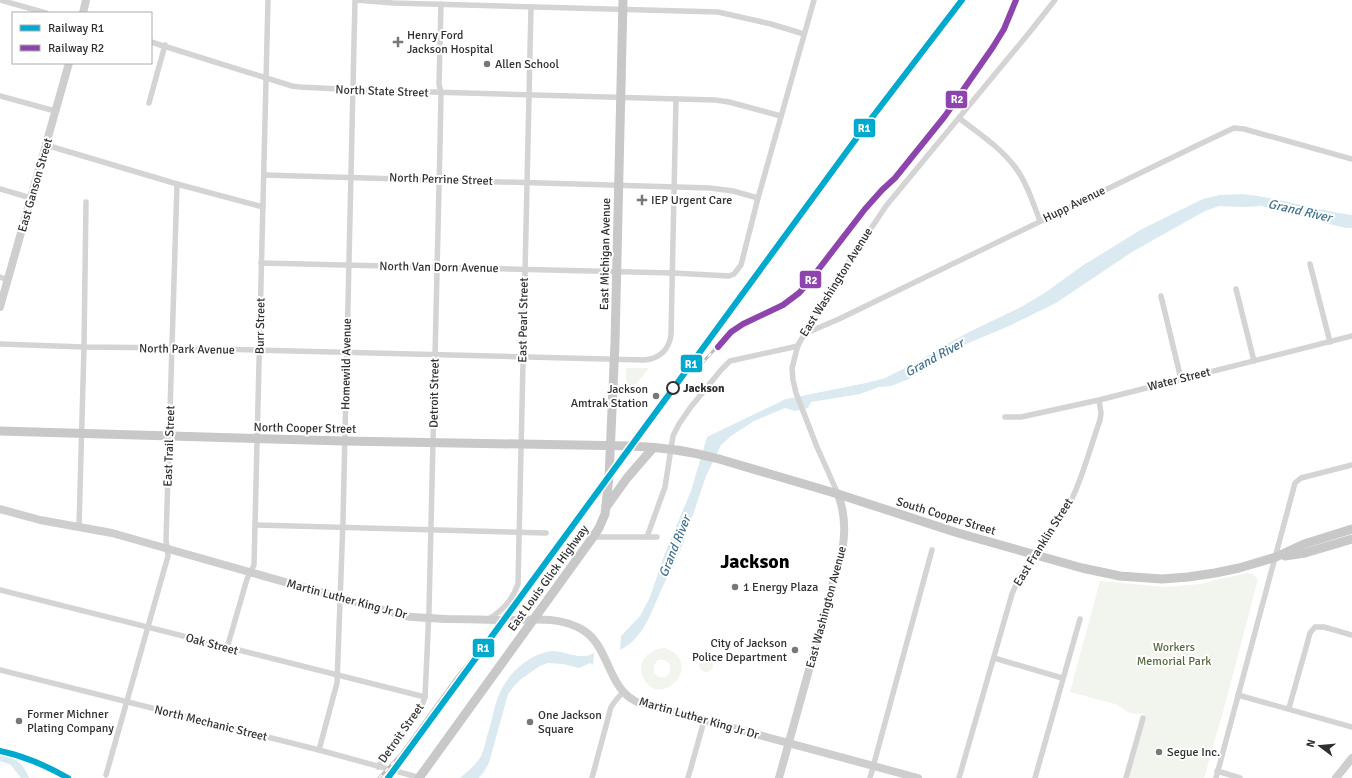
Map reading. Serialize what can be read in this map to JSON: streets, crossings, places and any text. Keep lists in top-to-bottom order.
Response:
{
  "streets": {
    "main road": [
      "East Michigan Avenue",
      "North Cooper Street",
      "South Cooper Street",
      "East Louis Glick Highway"
    ],
    "street": [
      "North State Street",
      "North Perrine Street",
      "East Ganson Street",
      "Hupp Avenue",
      "North Van Dorn Avenue",
      "East Washington Avenue",
      "East Pearl Street",
      "Burr Street",
      "North Park Avenue",
      "Homewild Avenue",
      "Water Street",
      "Detroit Street",
      "East Trail Street",
      "East Franklin Street",
      "Martin Luther King Jr Dr",
      "Oak Street",
      "North Mechanic Street"
    ]
  },
  "crossings": [
    ["North State Street", "East Michigan Avenue"],
    ["North State Street", "East Pearl Street"],
    ["North State Street", "Burr Street"],
    ["North State Street", "Homewild Avenue"],
    ["North State Street", "Detroit Street"],
    ["North Perrine Street", "East Michigan Avenue"],
    ["North Perrine Street", "North Van Dorn Avenue"],
    ["North Perrine Street", "East Pearl Street"],
    ["North Perrine Street", "Burr Street"],
    ["North Perrine Street", "Homewild Avenue"],
    ["North Perrine Street", "Detroit Street"],
    ["Hupp Avenue", "East Washington Avenue"],
    ["East Michigan Avenue", "North Van Dorn Avenue"],
    ["East Michigan Avenue", "North Park Avenue"],
    ["East Michigan Avenue", "North Cooper Street"],
    ["East Michigan Avenue", "South Cooper Street"],
    ["East Michigan Avenue", "East Louis Glick Highway"],
    ["North Van Dorn Avenue", "East Pearl Street"],
    ["North Van Dorn Avenue", "Burr Street"],
    ["North Van Dorn Avenue", "North Park Avenue"],
    ["North Van Dorn Avenue", "Homewild Avenue"],
    ["North Van Dorn Avenue", "Detroit Street"],
    ["East Washington Avenue", "South Cooper Street"],
    ["East Washington Avenue", "Martin Luther King Jr Dr"],
    ["East Pearl Street", "North Park Avenue"],
    ["East Pearl Street", "North Cooper Street"],
    ["East Pearl Street", "Martin Luther King Jr Dr"],
    ["Burr Street", "North Park Avenue"],
    ["Burr Street", "North Cooper Street"],
    ["Burr Street", "Martin Luther King Jr Dr"],
    ["Burr Street", "Oak Street"],
    ["North Park Avenue", "Homewild Avenue"],
    ["North Park Avenue", "Detroit Street"],
    ["North Park Avenue", "East Trail Street"],
    ["Homewild Avenue", "North Cooper Street"],
    ["Homewild Avenue", "Martin Luther King Jr Dr"],
    ["Homewild Avenue", "Oak Street"],
    ["Homewild Avenue", "North Mechanic Street"],
    ["Water Street", "East Franklin Street"],
    ["Detroit Street", "North Cooper Street"],
    ["Detroit Street", "Martin Luther King Jr Dr"],
    ["Detroit Street", "Oak Street"],
    ["Detroit Street", "North Mechanic Street"],
    ["North Cooper Street", "East Trail Street"],
    ["North Cooper Street", "South Cooper Street"],
    ["East Trail Street", "Martin Luther King Jr Dr"],
    ["East Trail Street", "Oak Street"],
    ["East Trail Street", "North Mechanic Street"],
    ["South Cooper Street", "East Franklin Street"],
    ["East Louis Glick Highway", "Martin Luther King Jr Dr"],
    ["East Louis Glick Highway", "North Mechanic Street"]
  ],
  "districts": ["Jackson"],
  "water": ["Grand River"],
  "parks": ["Workers Memorial Park"],
  "places": {
    "health": ["Henry Ford Jackson Hospital", "IEP Urgent Care"],
    "other": [
      "Allen School",
      "Jackson",
      "Jackson Amtrak Station",
      "1 Energy Plaza",
      "City of Jackson Police Department",
      "Former Michner Plating Company",
      "One Jackson Square",
      "Segue Inc."
    ]
  },
  "lines": ["rail line R1", "rail line R2"],
  "legend": ["Railway R1", "Railway R2"],
  "north": "left"
}
